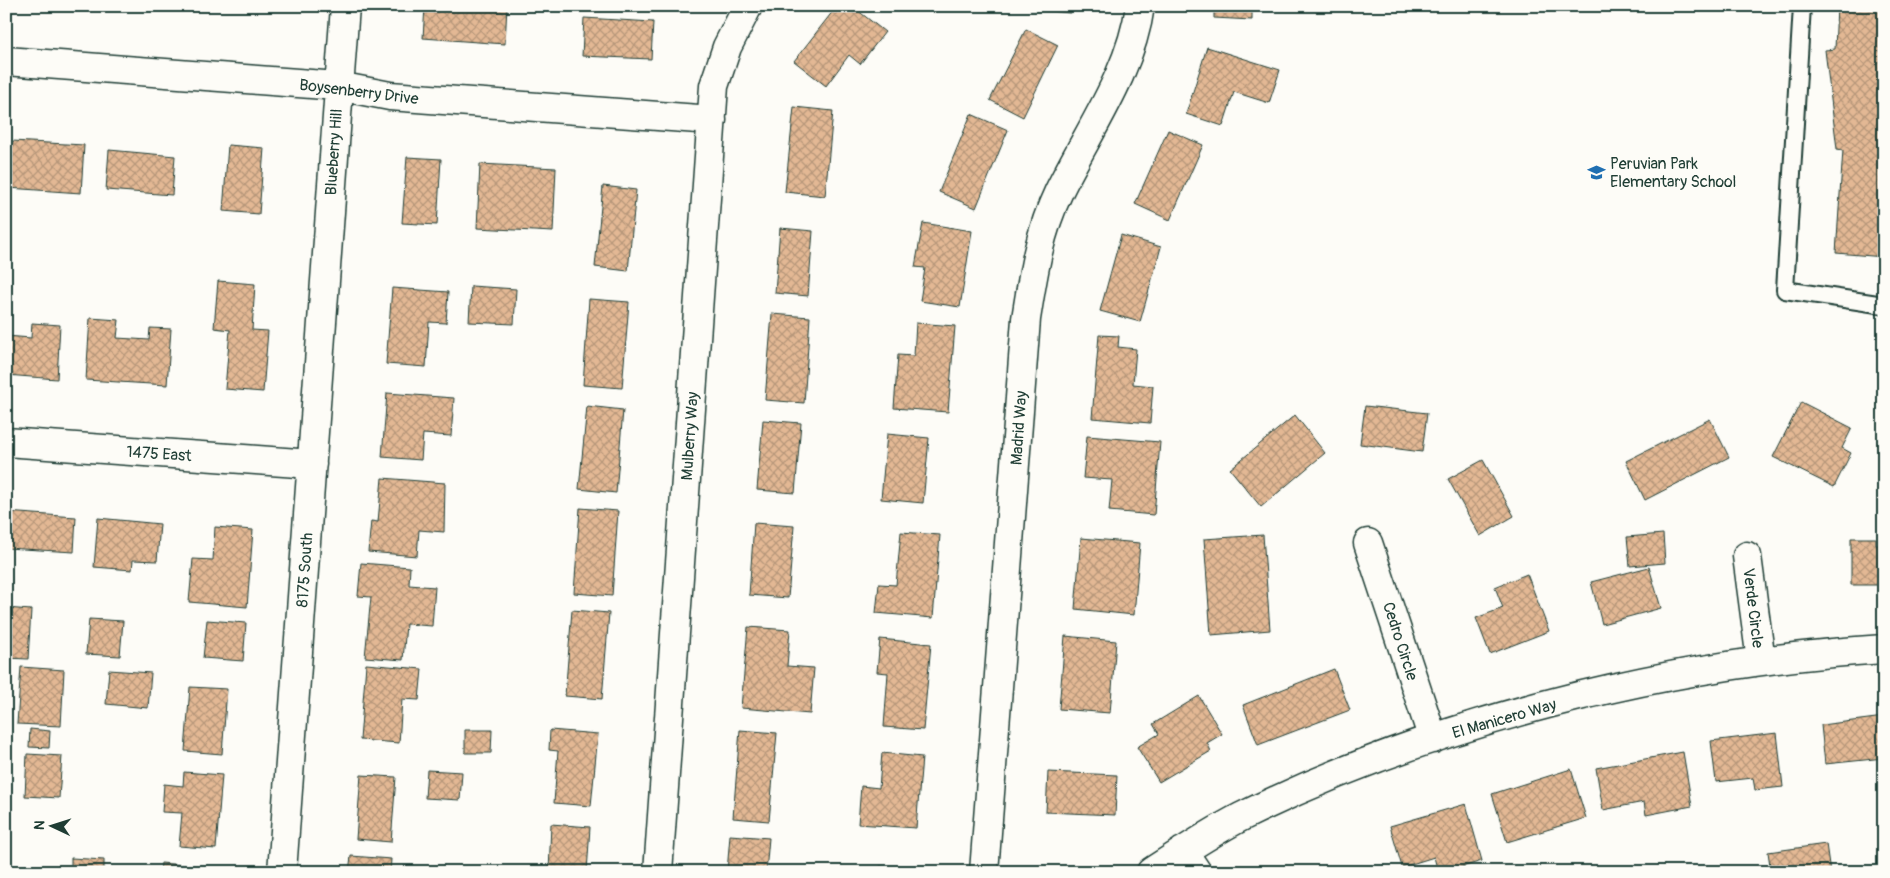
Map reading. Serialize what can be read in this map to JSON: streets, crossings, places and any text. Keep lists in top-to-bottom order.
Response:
{
  "streets": {
    "street": [
      "Boysenberry Drive",
      "Blueberry Hill",
      "Madrid Way",
      "Mulberry Way",
      "1475 East",
      "8175 South",
      "Verde Circle",
      "Cedro Circle",
      "El Manicero Way"
    ]
  },
  "crossings": [
    ["Boysenberry Drive", "Blueberry Hill"],
    ["Boysenberry Drive", "Mulberry Way"],
    ["Blueberry Hill", "8175 South"],
    ["1475 East", "8175 South"],
    ["Verde Circle", "El Manicero Way"],
    ["Cedro Circle", "El Manicero Way"]
  ],
  "places": {
    "school or university": ["Peruvian Park Elementary School"]
  },
  "north": "left"
}
